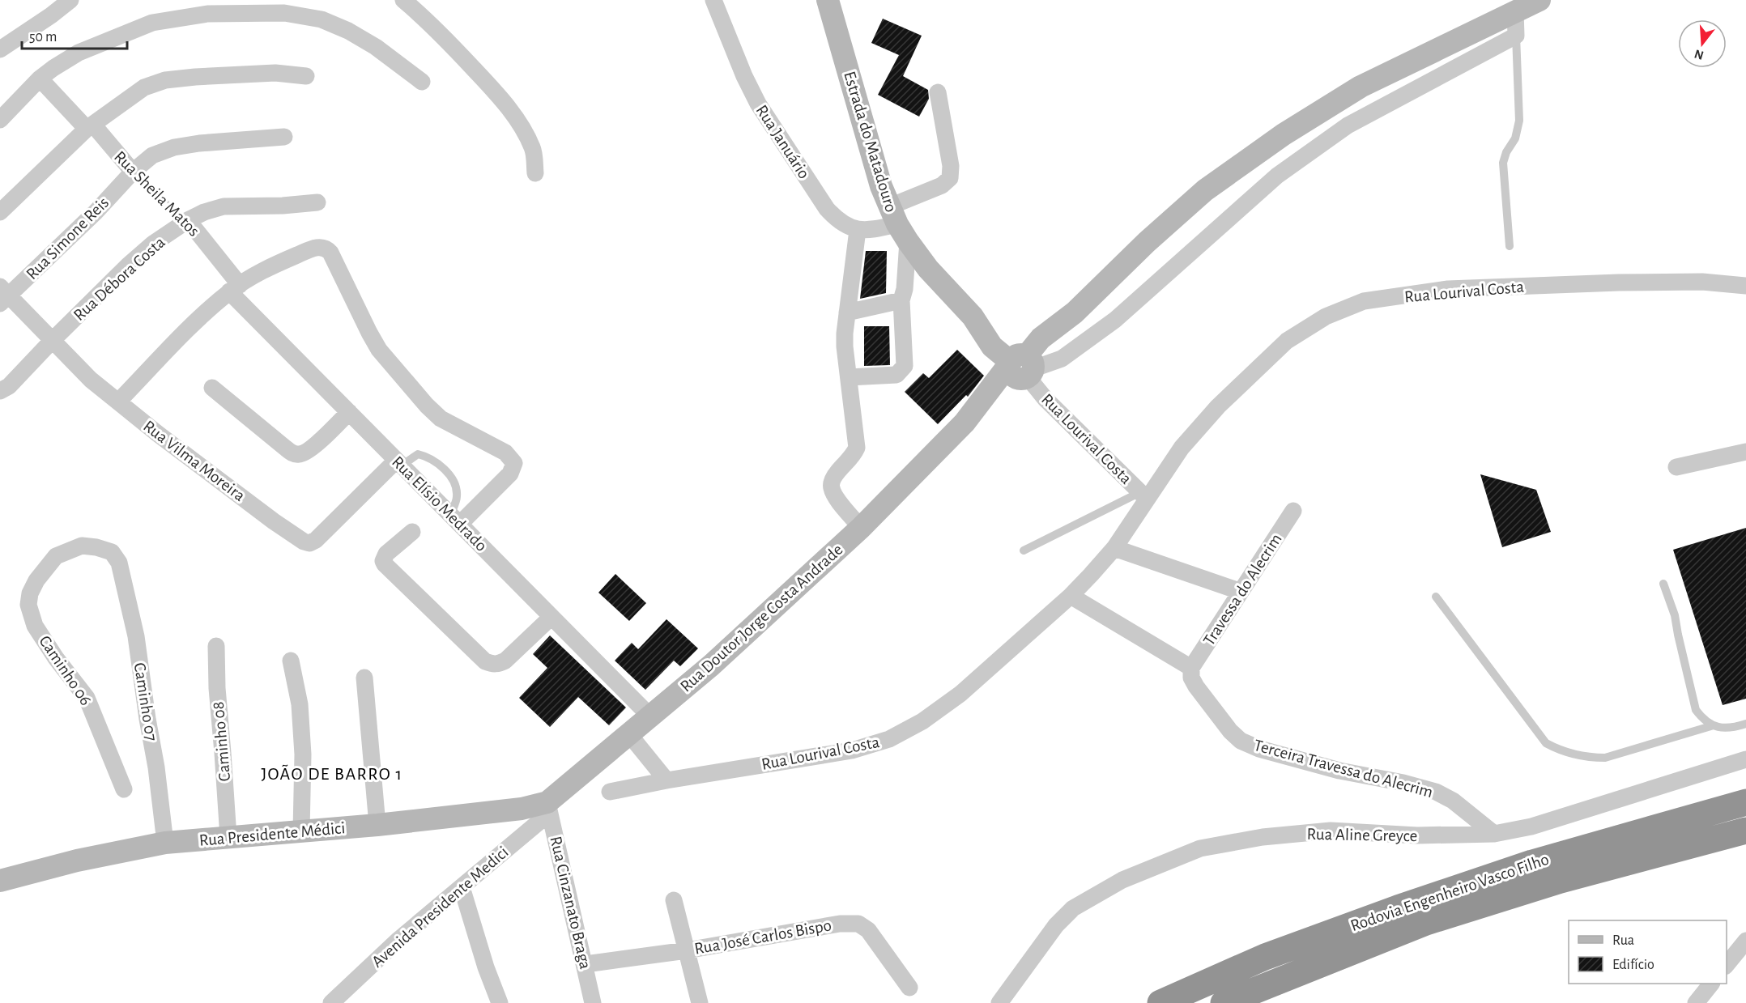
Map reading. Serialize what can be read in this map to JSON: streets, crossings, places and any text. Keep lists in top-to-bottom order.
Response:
{
  "streets": {
    "highway": ["Rodovia Engenheiro Vasco Filho"],
    "main road": ["Estrada do Matadouro", "Rua Doutor Jorge Costa Andrade", "Rua Presidente Médici"],
    "street": [
      "Rua Januário",
      "Rua Sheila Matos",
      "Rua Simone Reis",
      "Rua Débora Costa",
      "Rua Lourival Costa",
      "Rua Vilma Moreira",
      "Rua Elísio Medrado",
      "Travessa do Alecrim",
      "Caminho 06",
      "Caminho 07",
      "Caminho 08",
      "Terceira Travessa do Alecrim",
      "Rua Aline Greyce",
      "Rua Cinzanato Braga",
      "Avenida Presidente Medici",
      "Rua José Carlos Bispo"
    ]
  },
  "crossings": [
    ["Estrada do Matadouro", "Rua Lourival Costa"],
    ["Estrada do Matadouro", "Rua Doutor Jorge Costa Andrade"],
    ["Rua Sheila Matos", "Rua Simone Reis"],
    ["Rua Sheila Matos", "Rua Débora Costa"],
    ["Rua Sheila Matos", "Rua Elísio Medrado"],
    ["Rua Simone Reis", "Rua Vilma Moreira"],
    ["Rua Débora Costa", "Rua Vilma Moreira"],
    ["Rua Lourival Costa", "Rua Doutor Jorge Costa Andrade"],
    ["Rua Vilma Moreira", "Rua Elísio Medrado"],
    ["Rua Elísio Medrado", "Rua Doutor Jorge Costa Andrade"],
    ["Travessa do Alecrim", "Terceira Travessa do Alecrim"],
    ["Rua Doutor Jorge Costa Andrade", "Rua Presidente Médici"],
    ["Rua Doutor Jorge Costa Andrade", "Rua Cinzanato Braga"],
    ["Rua Doutor Jorge Costa Andrade", "Avenida Presidente Medici"],
    ["Caminho 06", "Caminho 07"],
    ["Caminho 07", "Rua Presidente Médici"],
    ["Caminho 08", "Rua Presidente Médici"],
    ["Terceira Travessa do Alecrim", "Rua Aline Greyce"],
    ["Rua Presidente Médici", "Rua Cinzanato Braga"],
    ["Rua Presidente Médici", "Avenida Presidente Medici"],
    ["Rua Cinzanato Braga", "Avenida Presidente Medici"],
    ["Rua Cinzanato Braga", "Rua José Carlos Bispo"]
  ],
  "districts": ["JOÃO DE BARRO 1"],
  "legend": ["Rua", "Edifício"],
  "scale_bar": "50 m",
  "north": "bottom"
}
